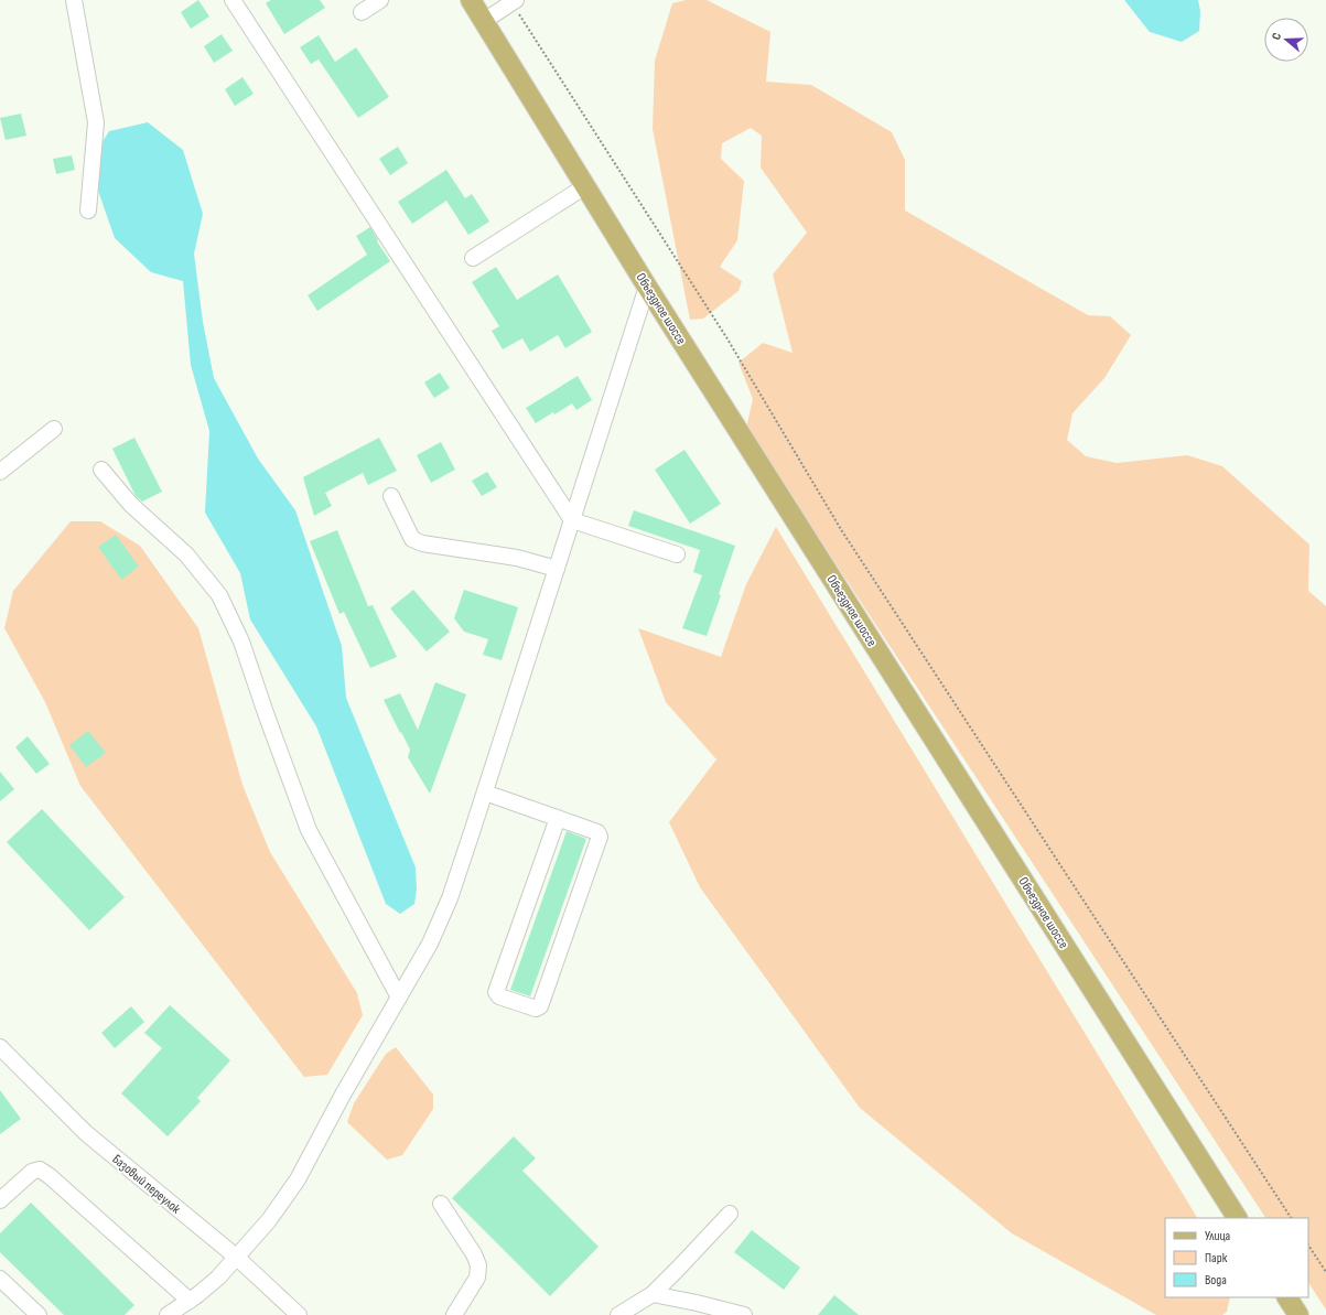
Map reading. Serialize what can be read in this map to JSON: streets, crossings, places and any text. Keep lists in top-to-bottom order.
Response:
{
  "streets": {
    "main road": ["Объездное шоссе"],
    "street": ["Базовый переулок"]
  },
  "legend": ["Улица", "Парк", "Вода"],
  "north": "left"
}
